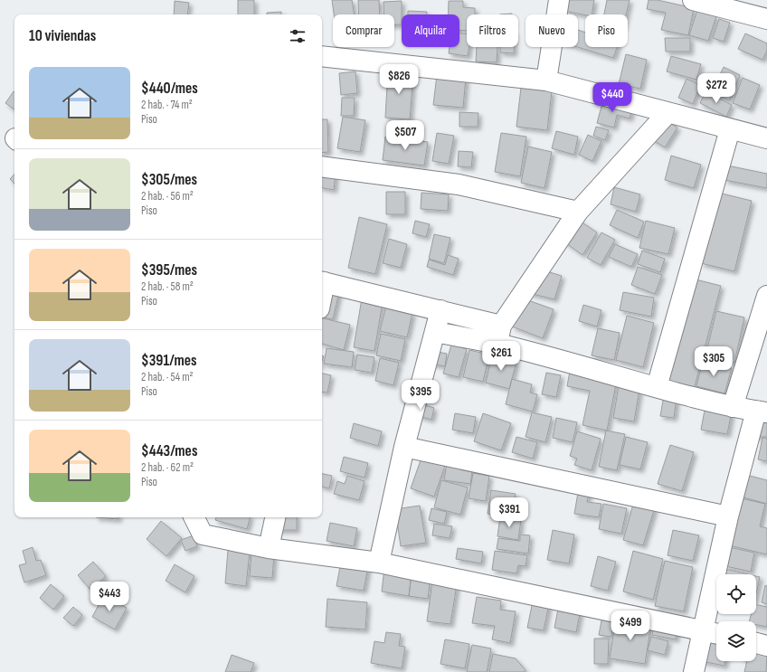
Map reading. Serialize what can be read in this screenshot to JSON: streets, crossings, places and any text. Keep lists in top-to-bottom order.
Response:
{
  "page": {
    "chip": [
      "Comprar",
      "Alquilar",
      "Filtros",
      "Nuevo",
      "Piso"
    ],
    "heading": "10 viviendas",
    "list": [
      {
        "name": "$440/mes",
        "note": "2 hab. · 74 m² · Piso"
      },
      {
        "name": "$305/mes",
        "note": "2 hab. · 56 m² · Piso"
      },
      {
        "name": "$395/mes",
        "note": "2 hab. · 58 m² · Piso"
      },
      {
        "name": "$391/mes",
        "note": "2 hab. · 54 m² · Piso"
      },
      {
        "name": "$443/mes",
        "note": "2 hab. · 62 m² · Piso"
      }
    ],
    "price": [
      "$826",
      "$272",
      "$440",
      "$507",
      "$261",
      "$305",
      "$395",
      "$391",
      "$443",
      "$499"
    ]
  }
}
